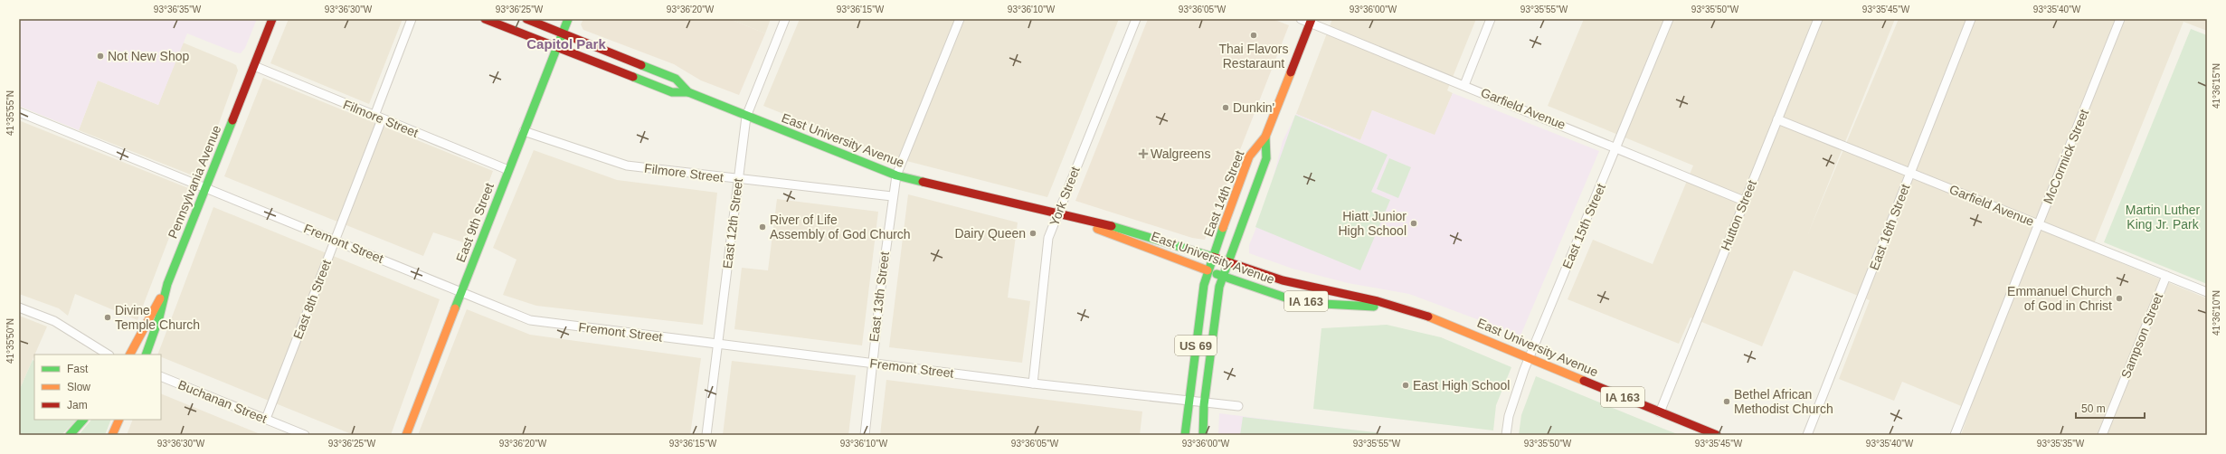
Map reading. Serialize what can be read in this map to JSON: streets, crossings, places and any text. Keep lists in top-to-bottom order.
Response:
{
  "streets": {
    "main road": [
      "East University Avenue",
      "Pennsylvania Avenue",
      "East 14th Street",
      "East 9th Street",
      "IA 163",
      "US 69"
    ],
    "street": [
      "Garfield Avenue",
      "Filmore Street",
      "McCormick Street",
      "York Street",
      "Hutton Street",
      "East 12th Street",
      "East 15th Street",
      "East 16th Street",
      "Fremont Street",
      "East 13th Street",
      "East 8th Street",
      "Sampson Street",
      "Buchanan Street"
    ]
  },
  "crossings": [
    ["Garfield Avenue", "McCormick Street"],
    ["Garfield Avenue", "East 14th Street"],
    ["Garfield Avenue", "Hutton Street"],
    ["Garfield Avenue", "East 15th Street"],
    ["Garfield Avenue", "East 16th Street"],
    ["Garfield Avenue", "Sampson Street"],
    ["Filmore Street", "Pennsylvania Avenue"],
    ["Filmore Street", "East 9th Street"],
    ["Filmore Street", "East 12th Street"],
    ["Filmore Street", "East 13th Street"],
    ["Filmore Street", "East 8th Street"],
    ["East University Avenue", "East 14th Street"],
    ["East University Avenue", "York Street"],
    ["East University Avenue", "Hutton Street"],
    ["East University Avenue", "East 9th Street"],
    ["East University Avenue", "East 12th Street"],
    ["East University Avenue", "East 15th Street"],
    ["East University Avenue", "East 13th Street"],
    ["Pennsylvania Avenue", "Fremont Street"],
    ["East 14th Street", "Fremont Street"],
    ["East 14th Street", "US 69"],
    ["York Street", "Fremont Street"],
    ["East 9th Street", "Fremont Street"],
    ["East 12th Street", "Fremont Street"],
    ["Fremont Street", "East 13th Street"],
    ["Fremont Street", "East 8th Street"],
    ["Fremont Street", "US 69"],
    ["East 8th Street", "Buchanan Street"]
  ],
  "districts": ["Capitol Park"],
  "parks": ["Martin Luther King Jr. Park"],
  "places": {
    "other": [
      "Thai Flavors Restaraunt",
      "Not New Shop",
      "Dunkin'",
      "Hiatt Junior High School",
      "River of Life Assembly of God Church",
      "Dairy Queen",
      "Emmanuel Church of God in Christ",
      "Divine Temple Church",
      "East High School",
      "Bethel African Methodist Church"
    ],
    "health": ["Walgreens"]
  },
  "legend": ["Fast", "Slow", "Jam"],
  "scale_bar": "50 m",
  "coordinates": [
    "93°36'35\"W",
    "93°36'30\"W",
    "93°36'25\"W",
    "93°36'20\"W",
    "93°36'15\"W",
    "93°36'10\"W",
    "93°36'05\"W",
    "93°36'00\"W",
    "93°35'55\"W",
    "93°35'50\"W",
    "93°35'45\"W",
    "93°35'40\"W",
    "41°36'15\"N",
    "41°35'55\"N",
    "41°36'10\"N",
    "41°35'50\"N",
    "93°35'35\"W"
  ]
}
